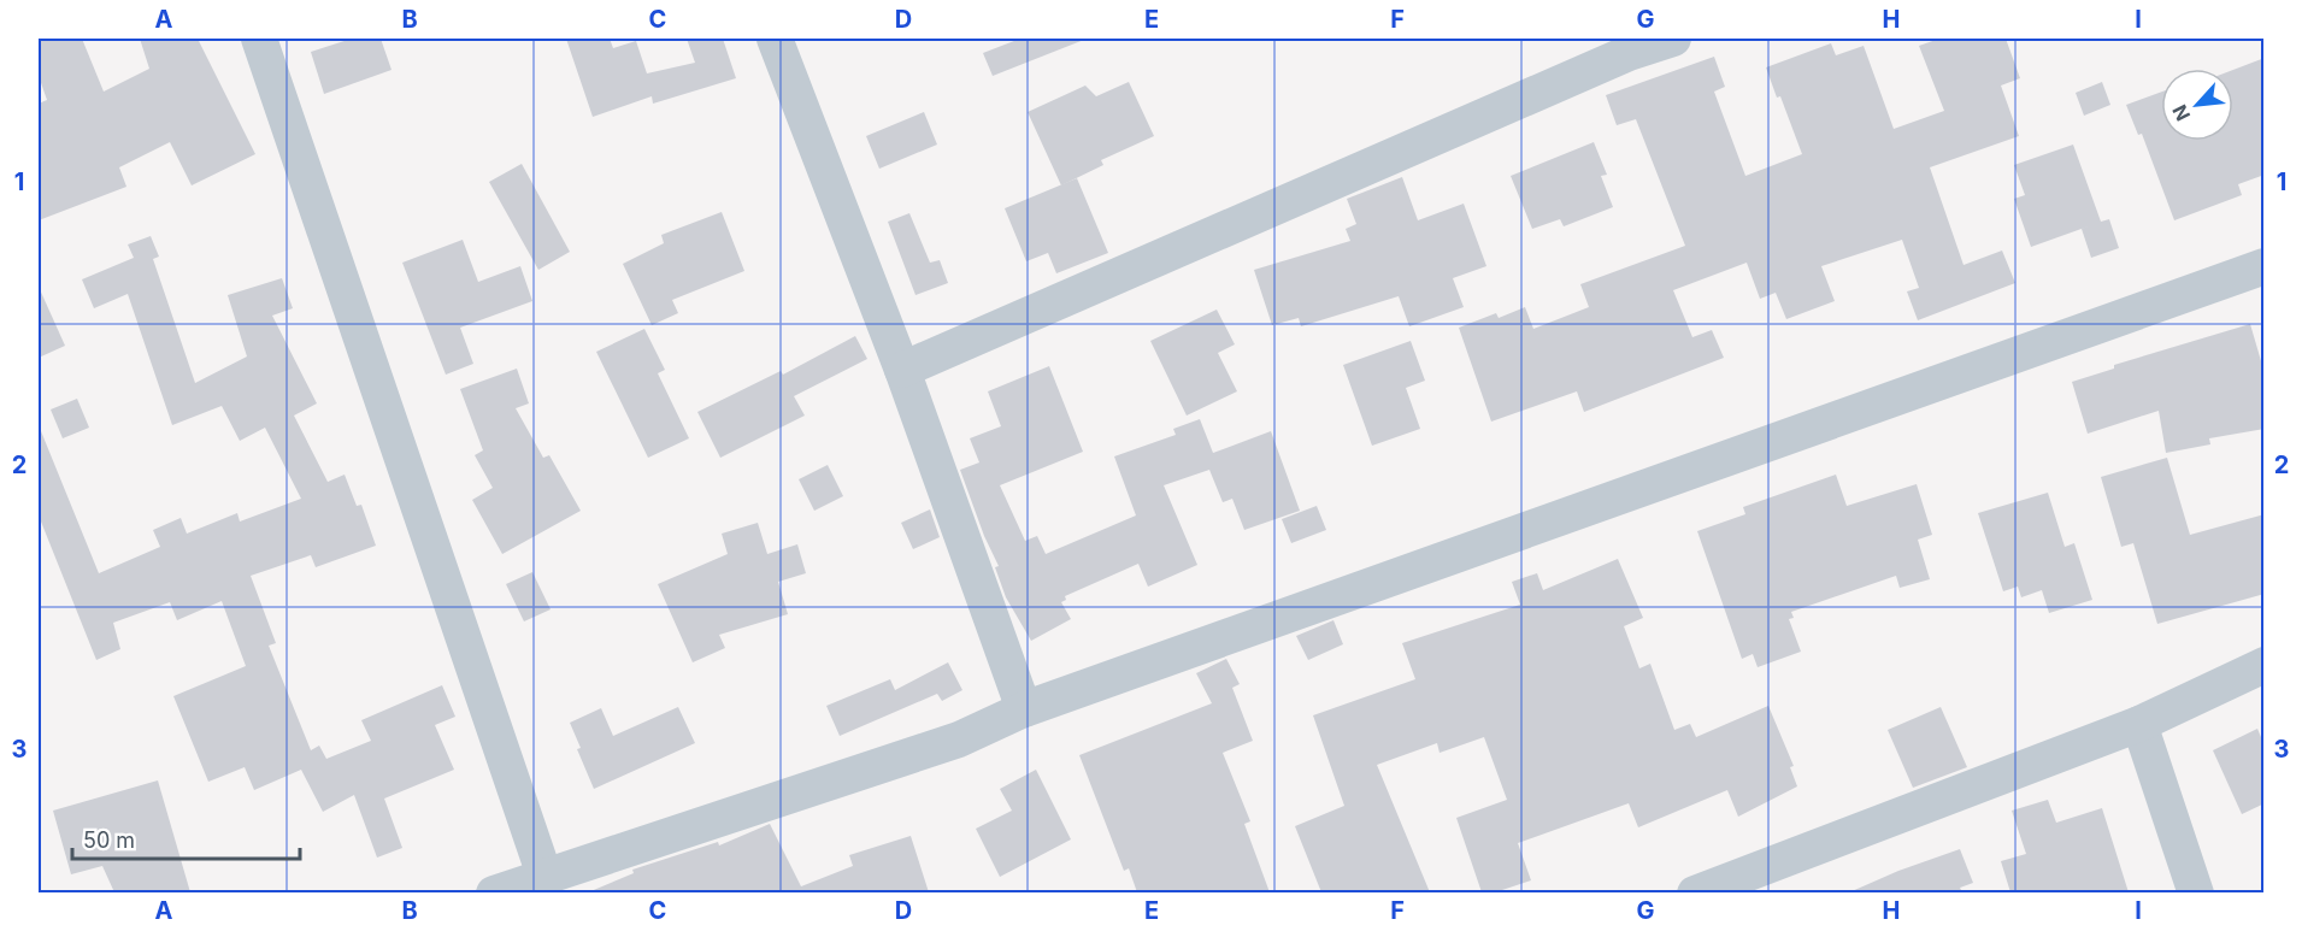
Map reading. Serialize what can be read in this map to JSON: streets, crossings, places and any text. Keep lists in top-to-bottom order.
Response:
{
  "scale_bar": "50 m",
  "north": "bottom left",
  "grid": {
    "columns": [
      "A",
      "B",
      "C",
      "D",
      "E",
      "F",
      "G",
      "H",
      "I"
    ],
    "rows": ["1", "2", "3"]
  }
}
